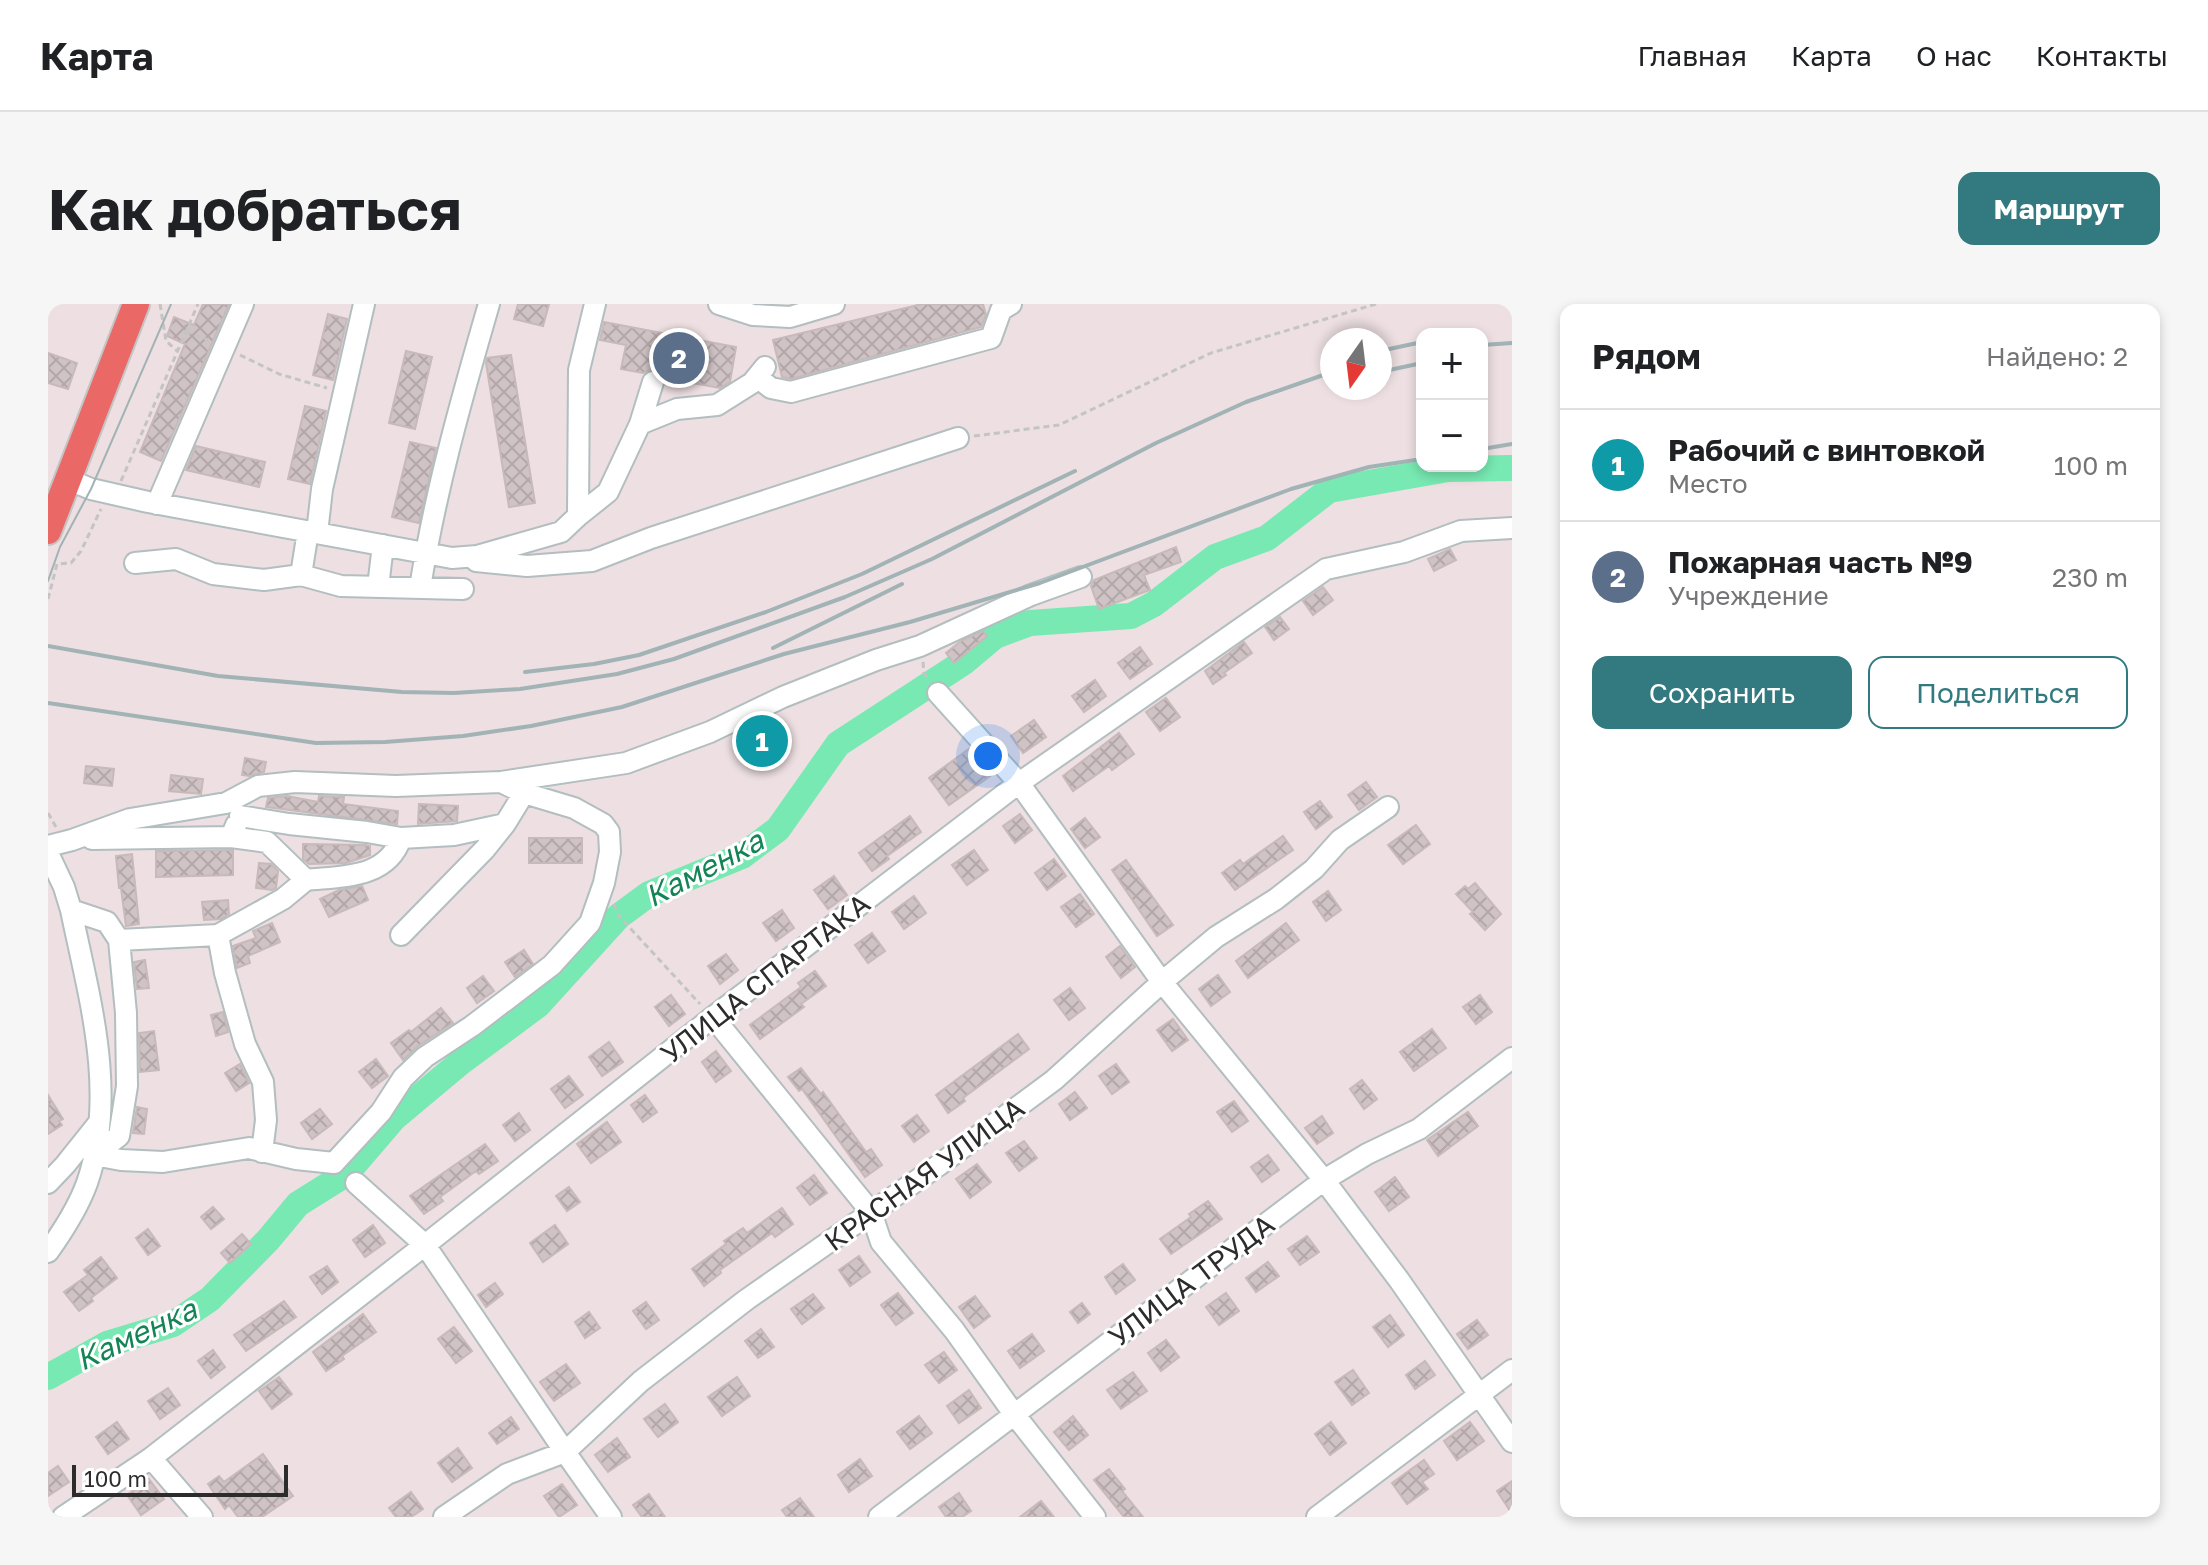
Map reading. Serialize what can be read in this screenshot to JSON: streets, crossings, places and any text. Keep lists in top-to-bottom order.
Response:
{
  "streets": {
    "street": ["УЛИЦА СПАРТАКА", "КРАСНАЯ УЛИЦА", "УЛИЦА ТРУДА"]
  },
  "water": ["Каменка"],
  "scale_bar": "100 m",
  "north": "bottom",
  "page": {
    "header": "Карта",
    "nav": [
      "Главная",
      "Карта",
      "О нас",
      "Контакты"
    ],
    "buttons": [
      "Маршрут",
      ["Сохранить", "Поделиться"]
    ],
    "title": "Как добраться",
    "heading": ["Рядом", "Найдено: 2"],
    "map_buttons": ["+", "−"],
    "pins": ["2", "1"],
    "list": [
      {
        "mark": "1",
        "name": "Рабочий с винтовкой",
        "note": "Место",
        "value": "100 m"
      },
      {
        "mark": "2",
        "name": "Пожарная часть №9",
        "note": "Учреждение",
        "value": "230 m"
      }
    ],
    "scale": "100 m"
  }
}
